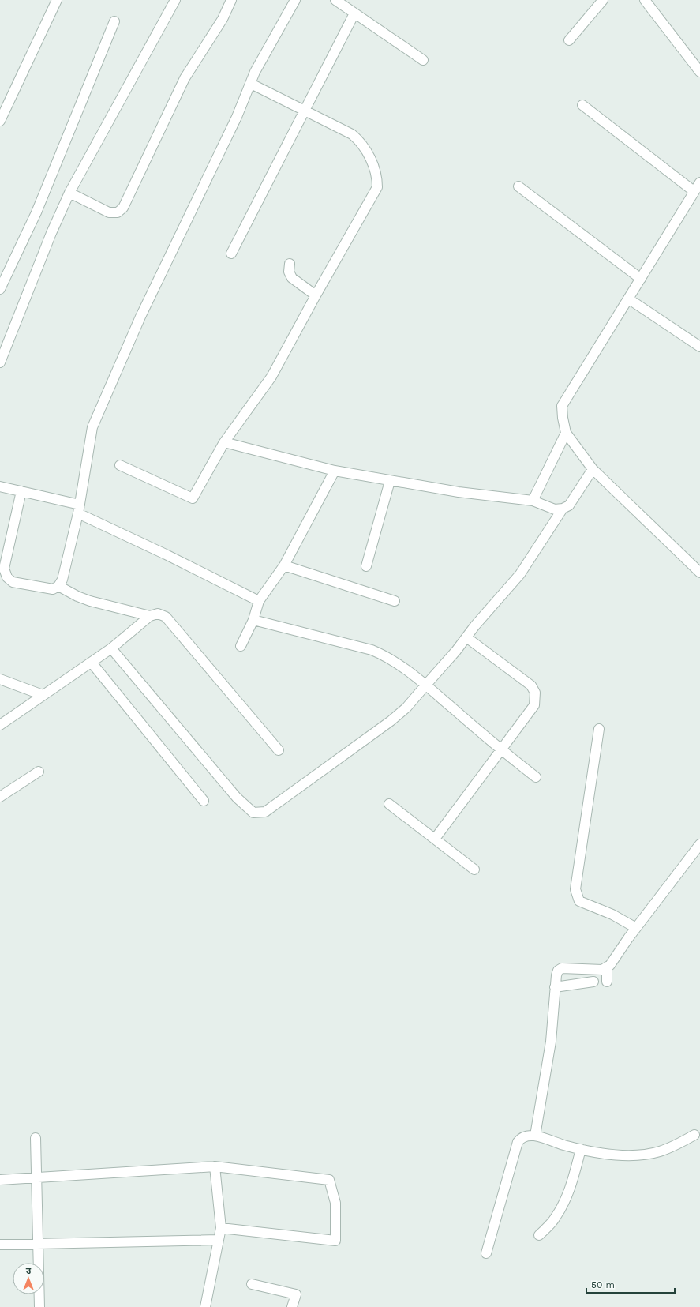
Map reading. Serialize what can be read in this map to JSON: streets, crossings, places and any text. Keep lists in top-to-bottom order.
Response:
{
  "scale_bar": "50 m",
  "north": "top"
}
